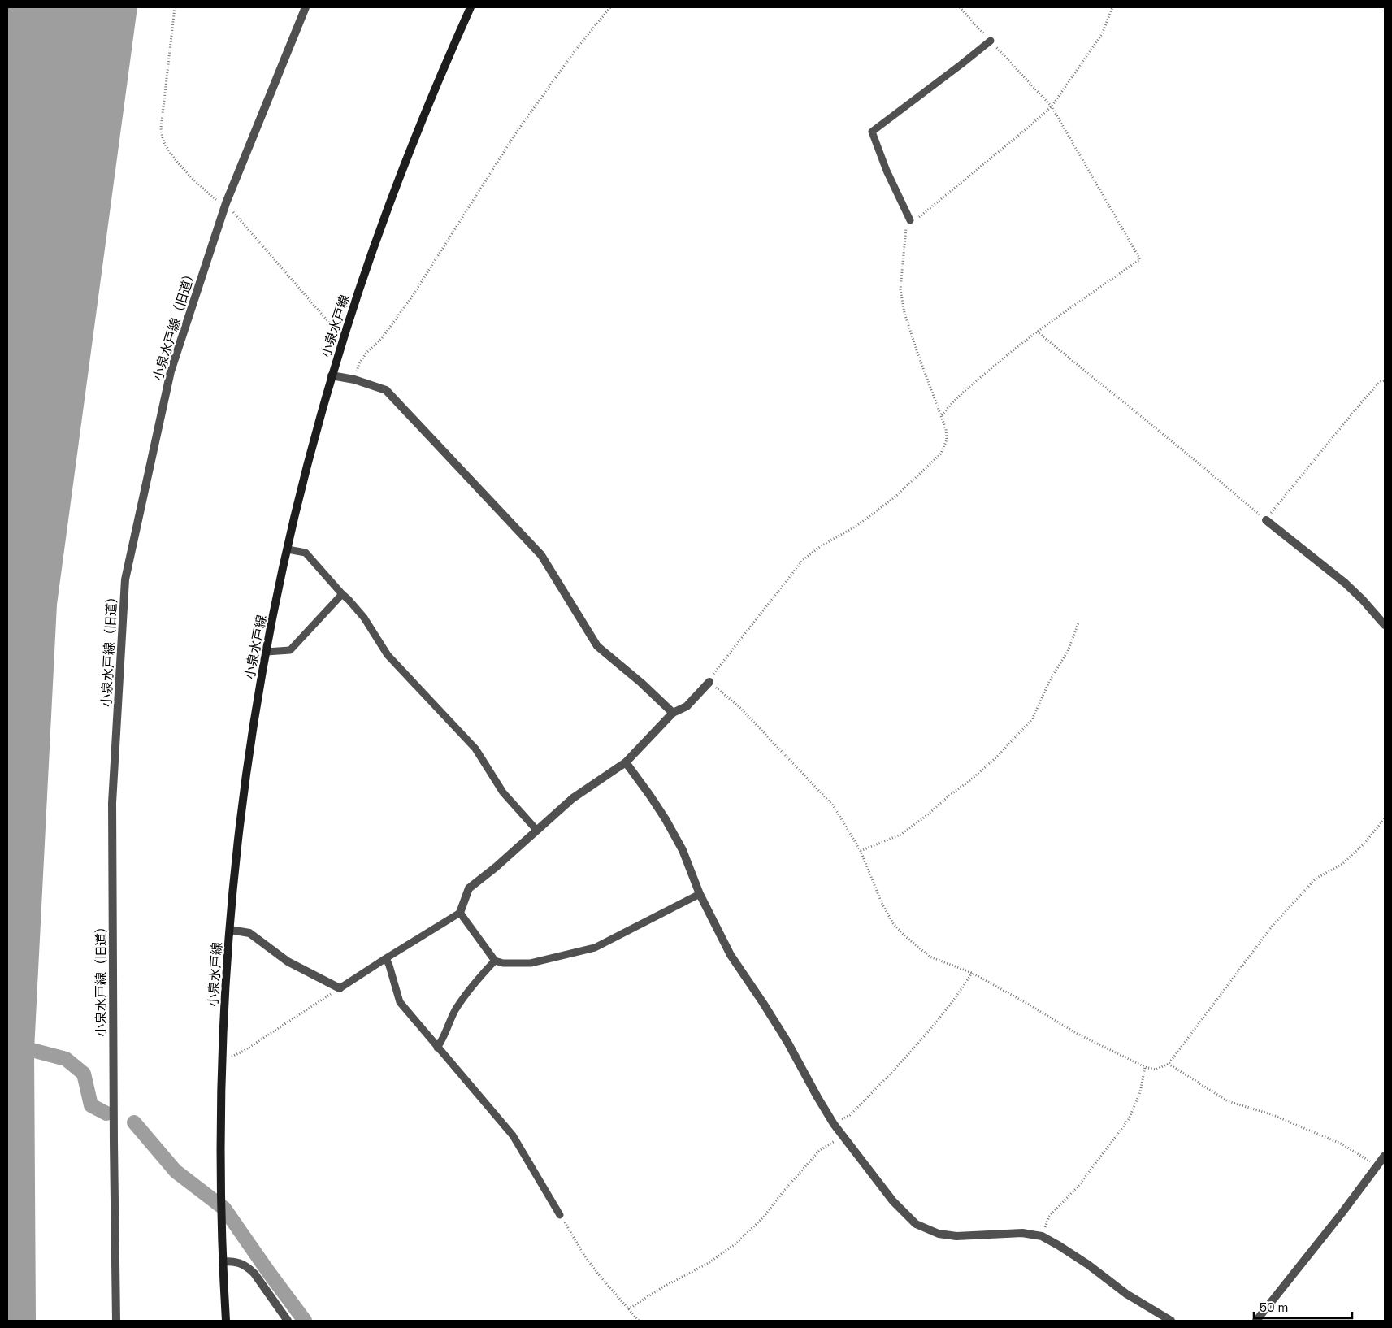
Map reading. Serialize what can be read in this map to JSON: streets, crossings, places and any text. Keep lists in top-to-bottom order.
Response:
{
  "streets": {
    "main road": ["小泉水戸線"],
    "street": ["小泉水戸線（旧道）"]
  },
  "scale_bar": "50 m"
}
